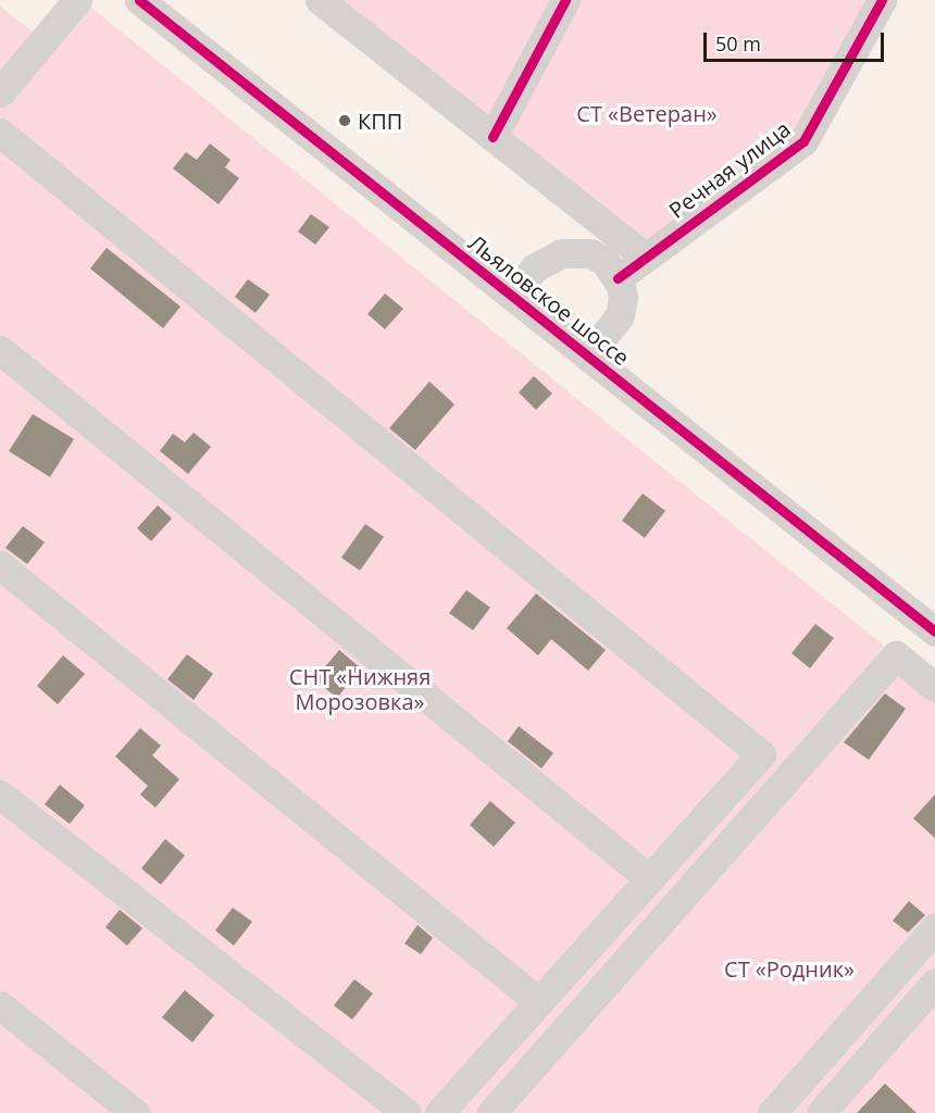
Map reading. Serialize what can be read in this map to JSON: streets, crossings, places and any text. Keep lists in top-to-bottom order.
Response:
{
  "streets": {
    "street": ["Речная улица", "Льяловское шоссе"]
  },
  "crossings": [
    ["Речная улица", "Льяловское шоссе"]
  ],
  "parks": ["СТ «Ветеран»", "СНТ «Нижняя Морозовка»", "СТ «Родник»"],
  "places": ["КПП"],
  "scale_bar": "50 m"
}
